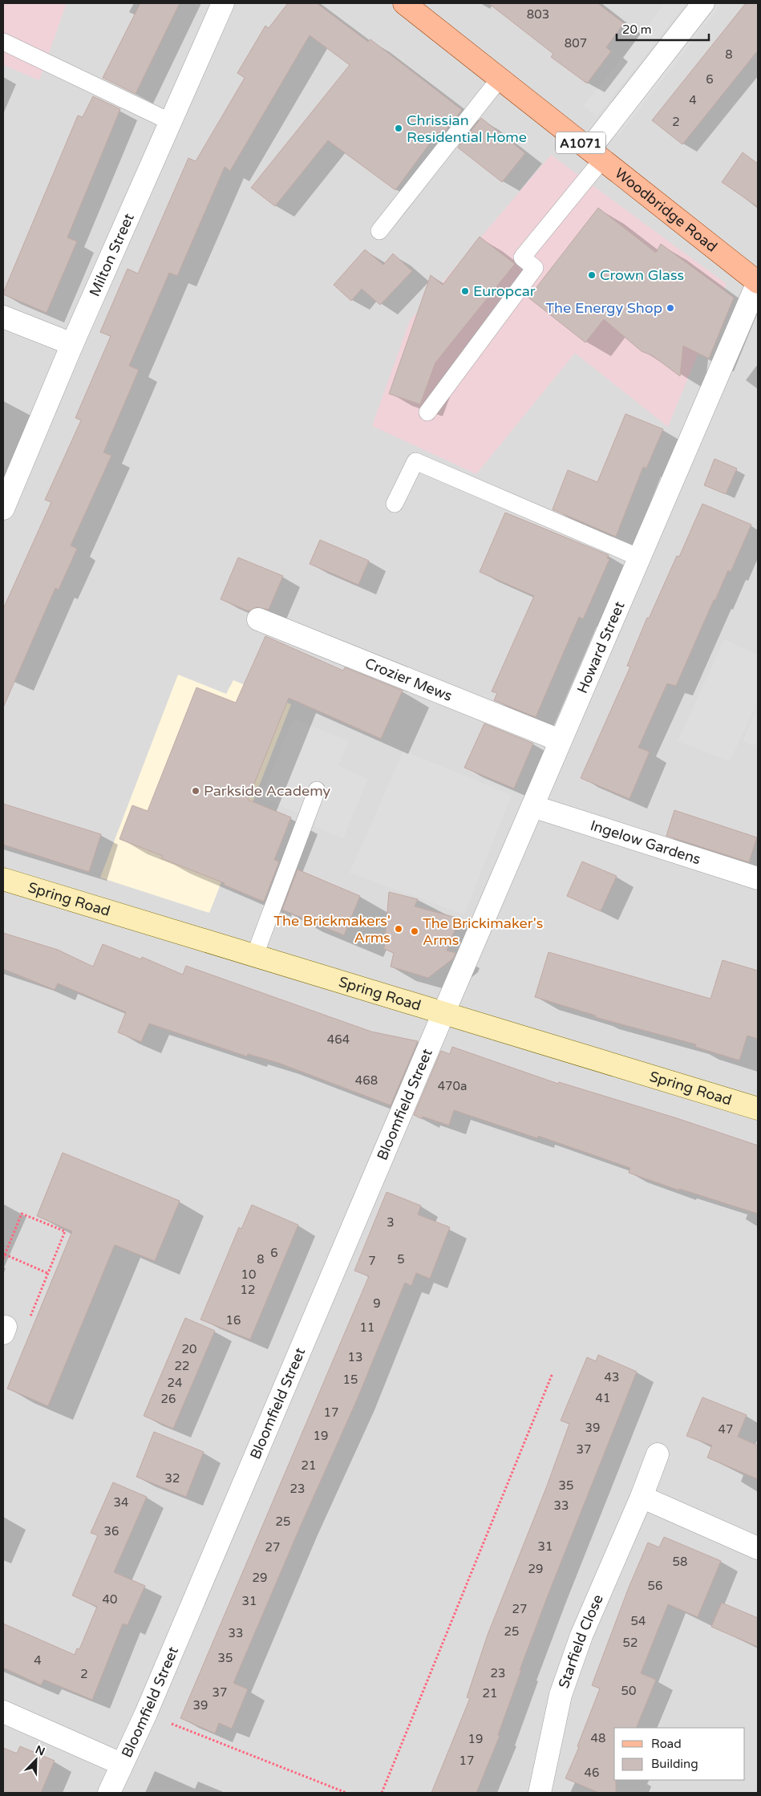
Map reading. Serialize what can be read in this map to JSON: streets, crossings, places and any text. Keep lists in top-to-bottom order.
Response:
{
  "streets": {
    "main road": ["A1071", "Woodbridge Road"],
    "street": [
      "Milton Street",
      "Howard Street",
      "Crozier Mews",
      "Ingelow Gardens",
      "Spring Road",
      "Bloomfield Street",
      "Starfield Close"
    ]
  },
  "crossings": [
    ["Woodbridge Road", "Howard Street"],
    ["Howard Street", "Crozier Mews"],
    ["Howard Street", "Ingelow Gardens"],
    ["Howard Street", "Spring Road"],
    ["Howard Street", "Bloomfield Street"],
    ["Spring Road", "Bloomfield Street"]
  ],
  "places": [
    "Chrissian Residential Home",
    "Crown Glass",
    "Europcar",
    "The Energy Shop",
    "Parkside Academy",
    "The Brickmakers' Arms",
    "The Brickimaker's Arms"
  ],
  "house_numbers": [
    "803",
    "807",
    "8",
    "6",
    "4",
    "2",
    "464",
    "468",
    "470a",
    "3",
    "6",
    "8",
    "5",
    "7",
    "10",
    "12",
    "9",
    "16",
    "11",
    "20",
    "13",
    "22",
    "43",
    "15",
    "24",
    "41",
    "26",
    "17",
    "39",
    "47",
    "19",
    "37",
    "21",
    "32",
    "35",
    "23",
    "34",
    "33",
    "25",
    "36",
    "31",
    "27",
    "58",
    "29",
    "29",
    "56",
    "40",
    "31",
    "27",
    "54",
    "25",
    "33",
    "52",
    "35",
    "4",
    "23",
    "2",
    "50",
    "37",
    "21",
    "39",
    "48",
    "19",
    "17",
    "46"
  ],
  "legend": ["Road", "Building"],
  "scale_bar": "20 m",
  "north": "top right"
}
